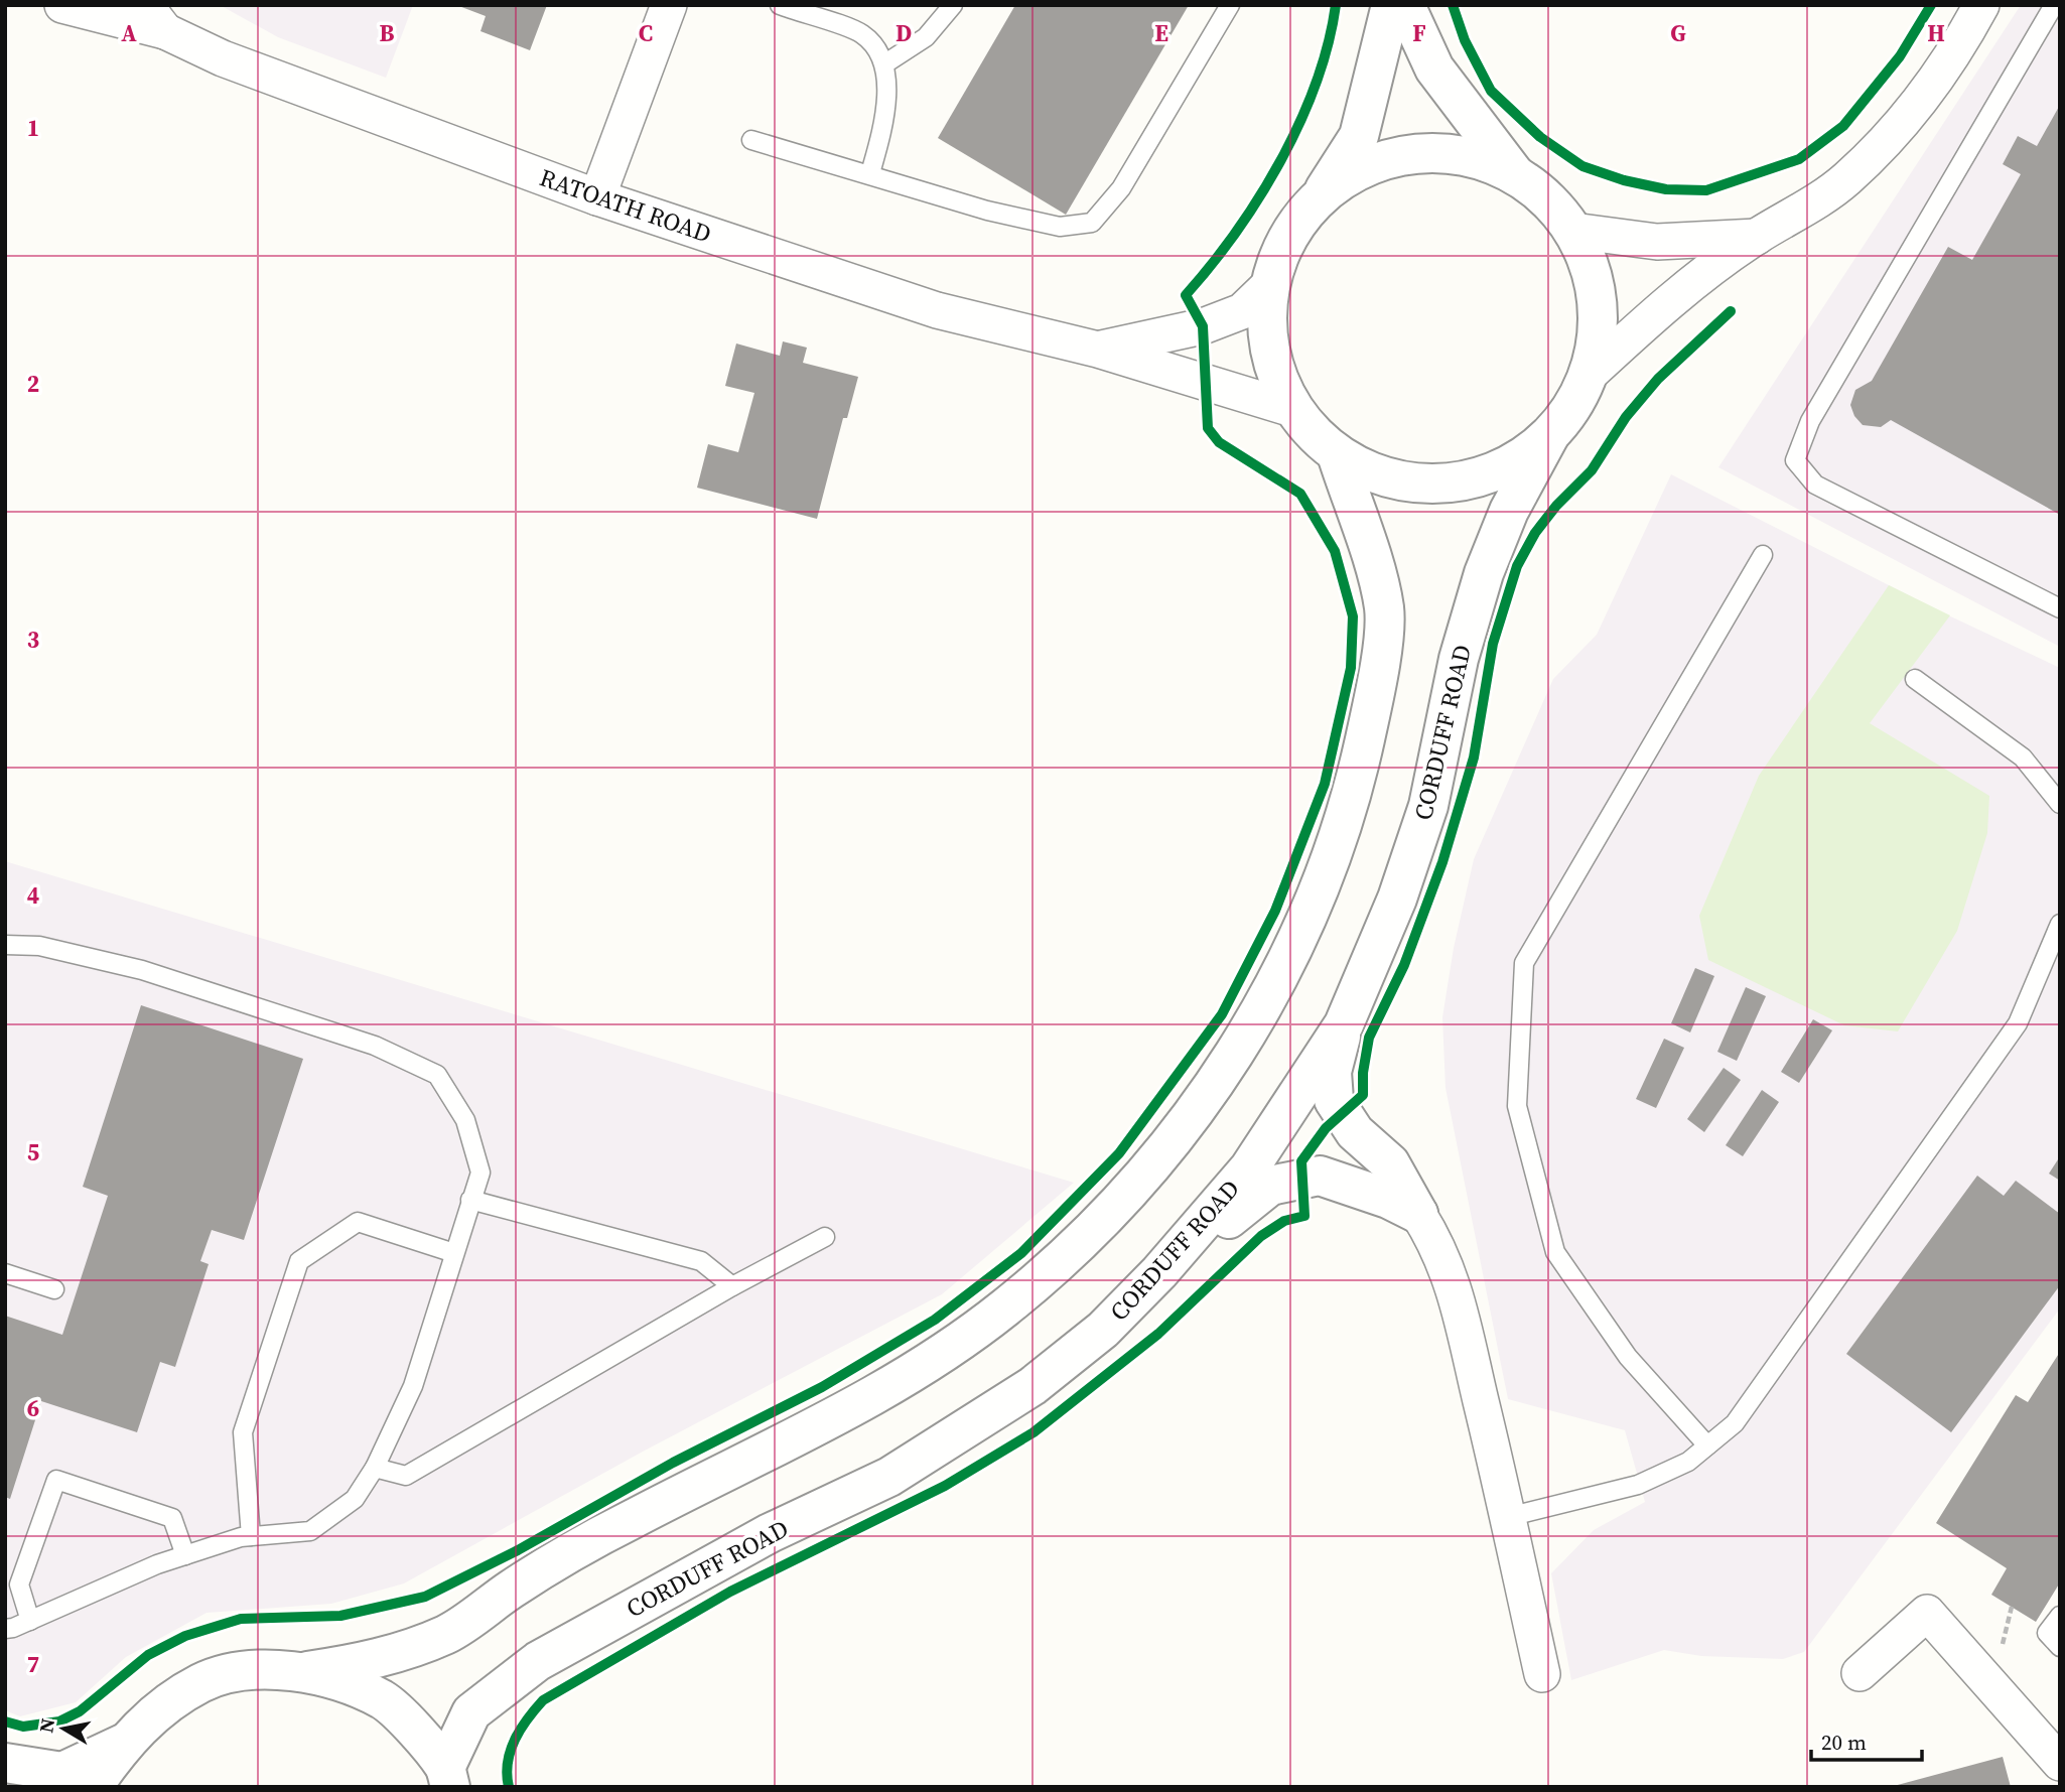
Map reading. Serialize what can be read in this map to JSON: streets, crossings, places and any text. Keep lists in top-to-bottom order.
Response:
{
  "streets": {
    "street": ["RATOATH ROAD", "CORDUFF ROAD"]
  },
  "scale_bar": "20 m",
  "north": "left",
  "grid": {
    "columns": [
      "A",
      "B",
      "C",
      "D",
      "E",
      "F",
      "G",
      "H"
    ],
    "rows": [
      "1",
      "2",
      "3",
      "4",
      "5",
      "6",
      "7"
    ]
  }
}
